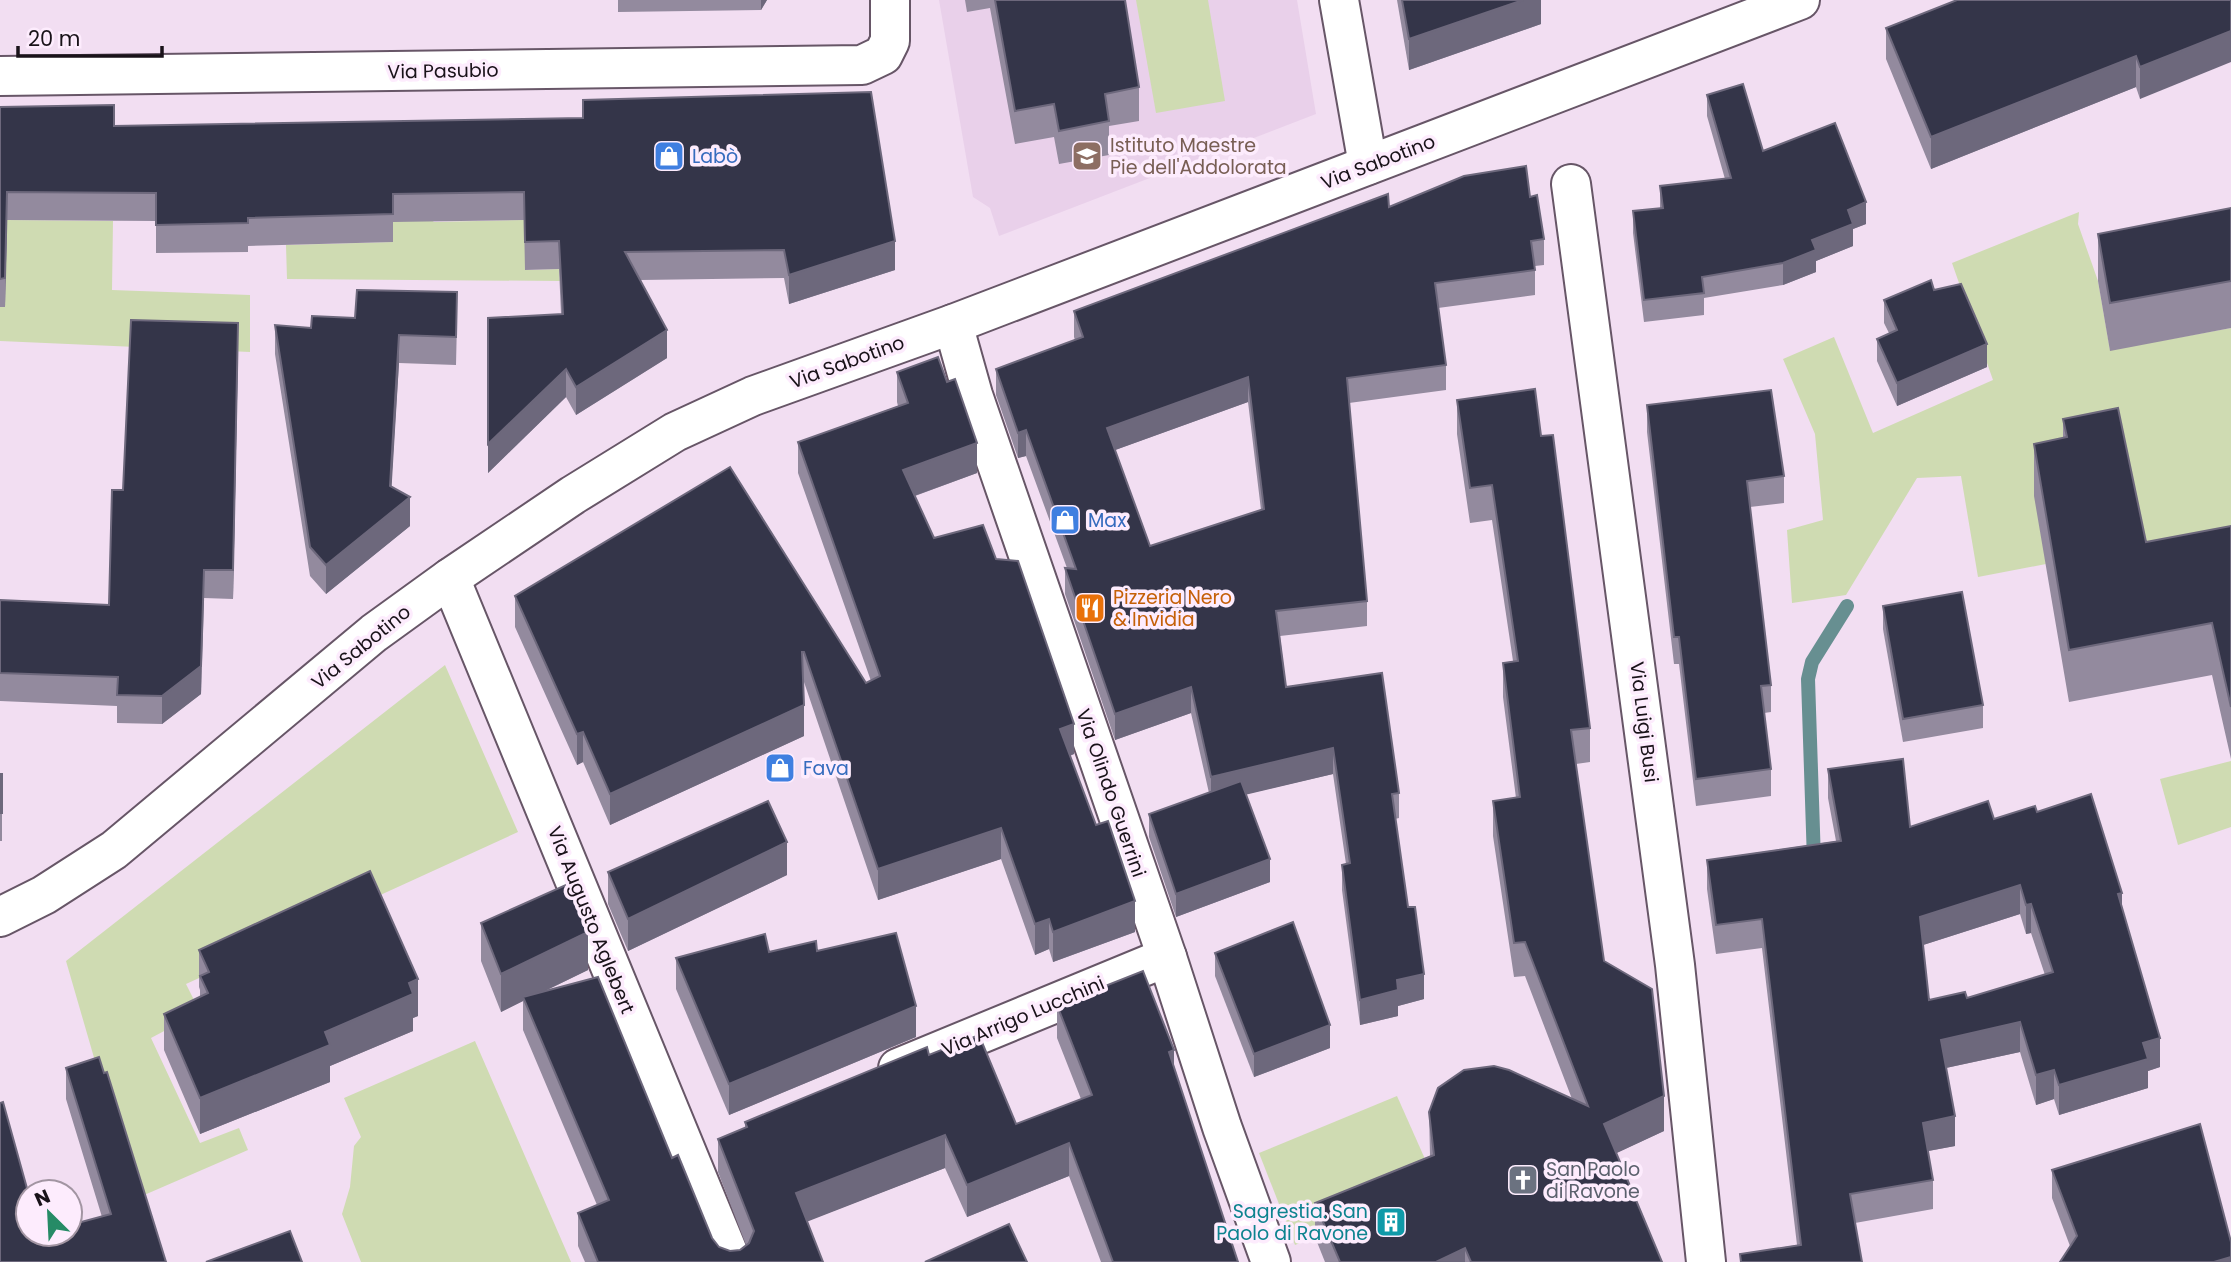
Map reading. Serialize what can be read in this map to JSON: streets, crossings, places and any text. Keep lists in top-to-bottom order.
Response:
{
  "streets": {
    "street": [
      "Via Pasubio",
      "Via Sabotino",
      "Via Luigi Busi",
      "Via Olindo Guerrini",
      "Via Augusto Aglebert",
      "Via Arrigo Lucchini"
    ]
  },
  "crossings": [
    ["Via Sabotino", "Via Olindo Guerrini"],
    ["Via Sabotino", "Via Augusto Aglebert"],
    ["Via Olindo Guerrini", "Via Arrigo Lucchini"]
  ],
  "places": {
    "shop": ["Labò", "Max", "Fava"],
    "school or university": ["Istituto Maestre Pie dell'Addolorata"],
    "restaurant": ["Pizzeria Nero & Invidia"],
    "church": ["San Paolo di Ravone"],
    "building": ["Sagrestia. San Paolo di Ravone"]
  },
  "scale_bar": "20 m",
  "north": "top left"
}
